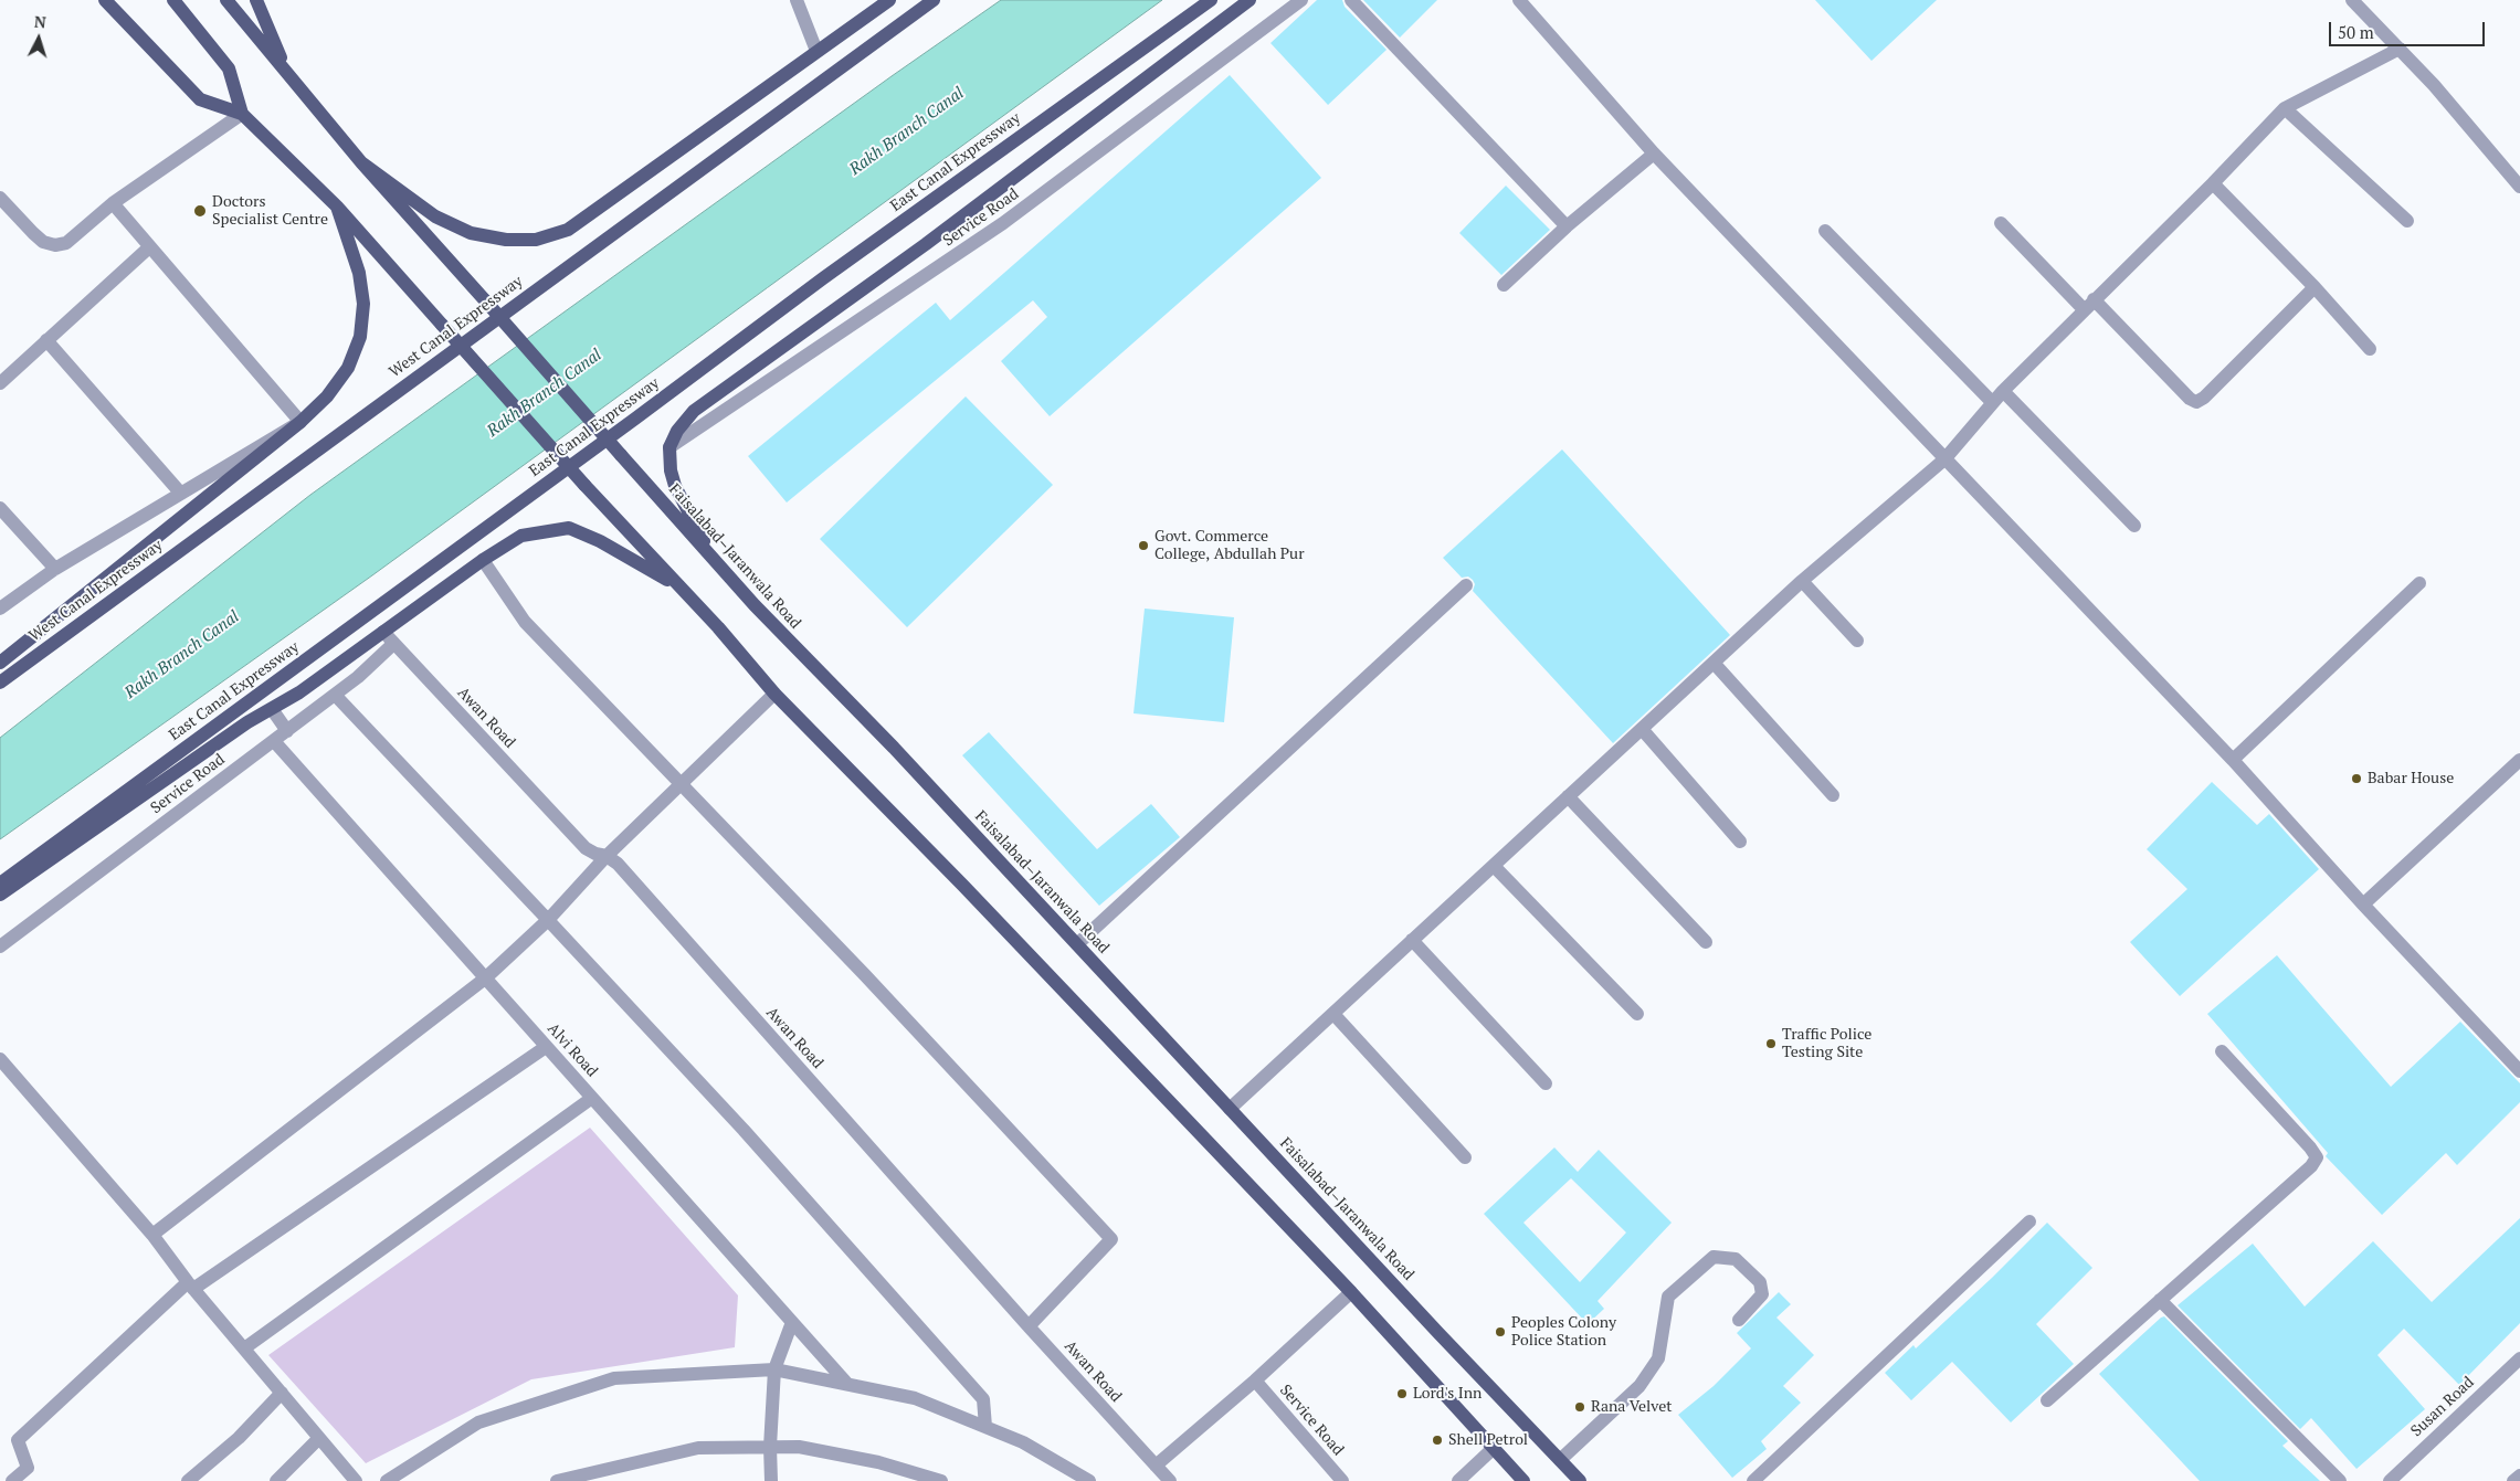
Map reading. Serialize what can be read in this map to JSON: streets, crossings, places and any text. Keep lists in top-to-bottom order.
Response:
{
  "streets": {
    "main road": ["East Canal Expressway", "West Canal Expressway", "Faisalabad–Jaranwala Road"],
    "street": [
      "Service Road",
      "Awan Road",
      "Alvi Road",
      "Susan Road"
    ]
  },
  "crossings": [
    ["Service Road", "Awan Road"],
    ["Service Road", "Alvi Road"]
  ],
  "water": ["Rakh Branch Canal"],
  "places": [
    "Doctors Specialist Centre",
    "Govt. Commerce College, Abdullah Pur",
    "Babar House",
    "Traffic Police Testing Site",
    "Peoples Colony Police Station",
    "Lord's Inn",
    "Rana Velvet",
    "Shell Petrol"
  ],
  "scale_bar": "50 m",
  "north": "top"
}
